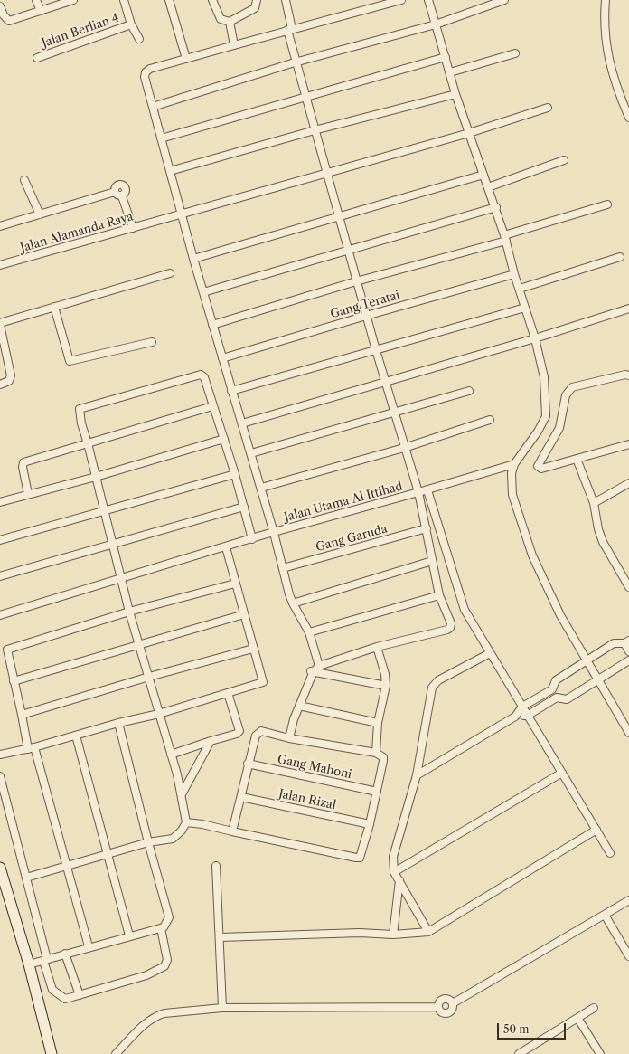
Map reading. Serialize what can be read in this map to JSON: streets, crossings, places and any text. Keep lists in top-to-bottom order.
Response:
{
  "streets": {
    "street": [
      "Jalan Berlian 4",
      "Jalan Alamanda Raya",
      "Gang Teratai",
      "Jalan Utama Al Ittihad",
      "Gang Garuda",
      "Gang Mahoni",
      "Jalan Rizal"
    ]
  },
  "scale_bar": "50 m"
}
